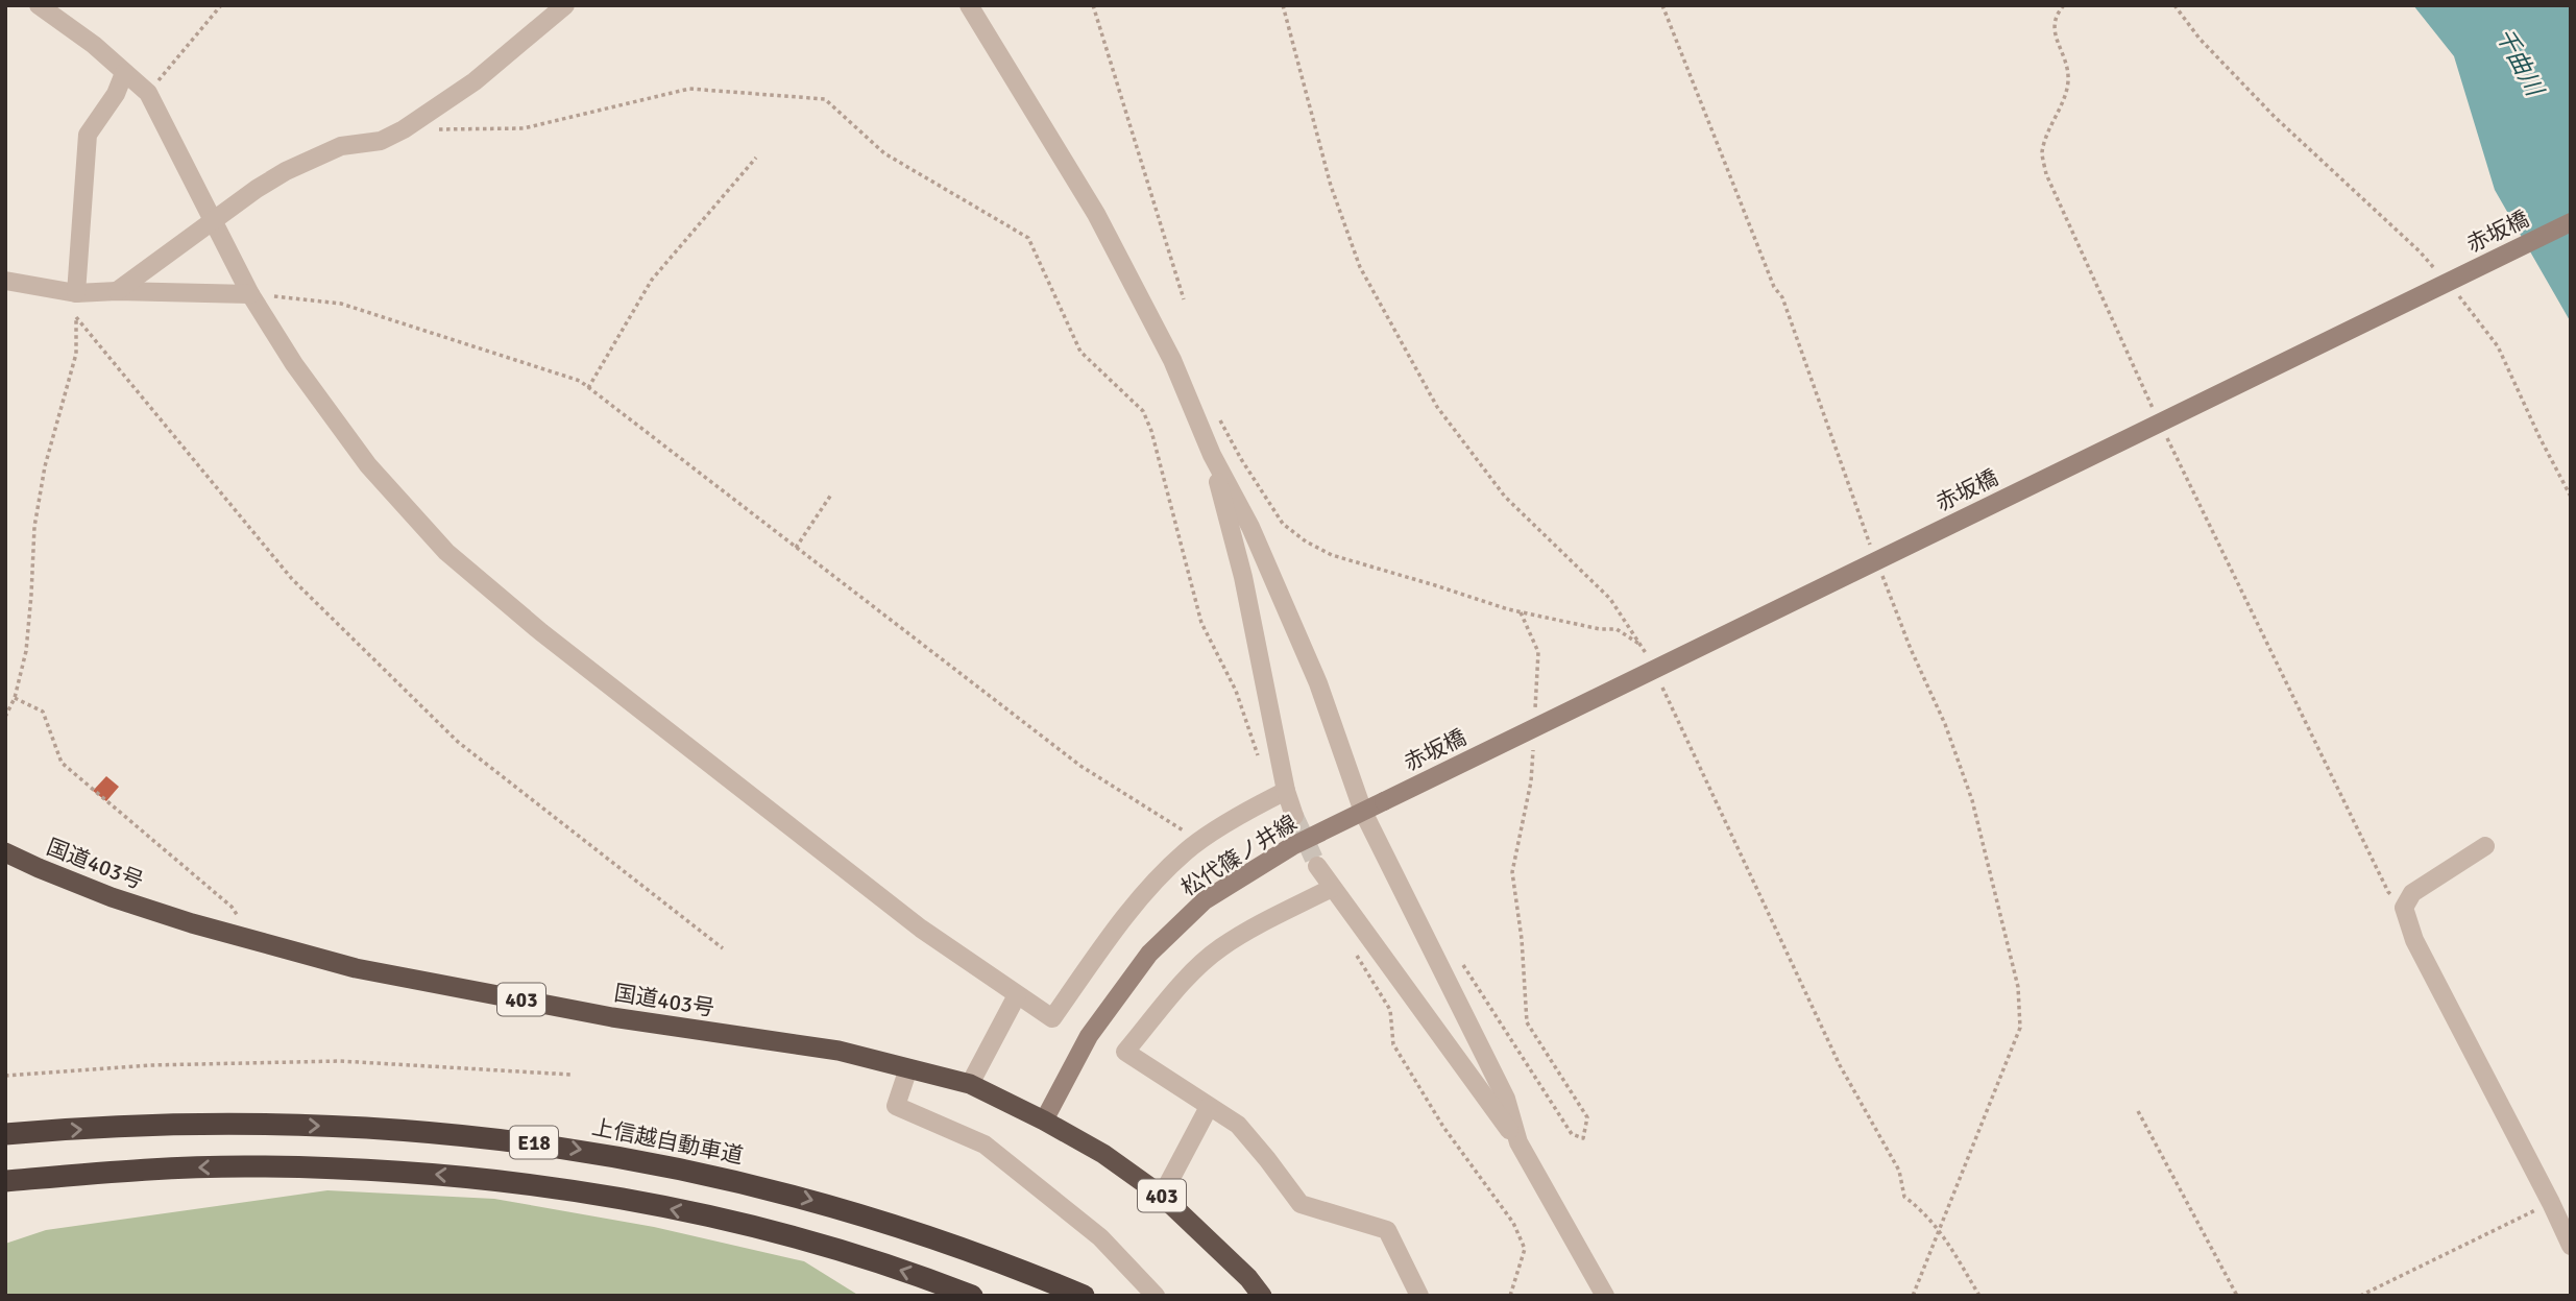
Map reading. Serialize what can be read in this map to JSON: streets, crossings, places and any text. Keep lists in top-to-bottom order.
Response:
{
  "streets": {
    "highway": [
      "国道403号",
      "403",
      "上信越自動車道",
      "E18"
    ],
    "main road": ["赤坂橋", "松代篠ノ井線"]
  },
  "crossings": [
    ["赤坂橋", "松代篠ノ井線"],
    ["松代篠ノ井線", "国道403号"]
  ],
  "water": ["千曲川"]
}
